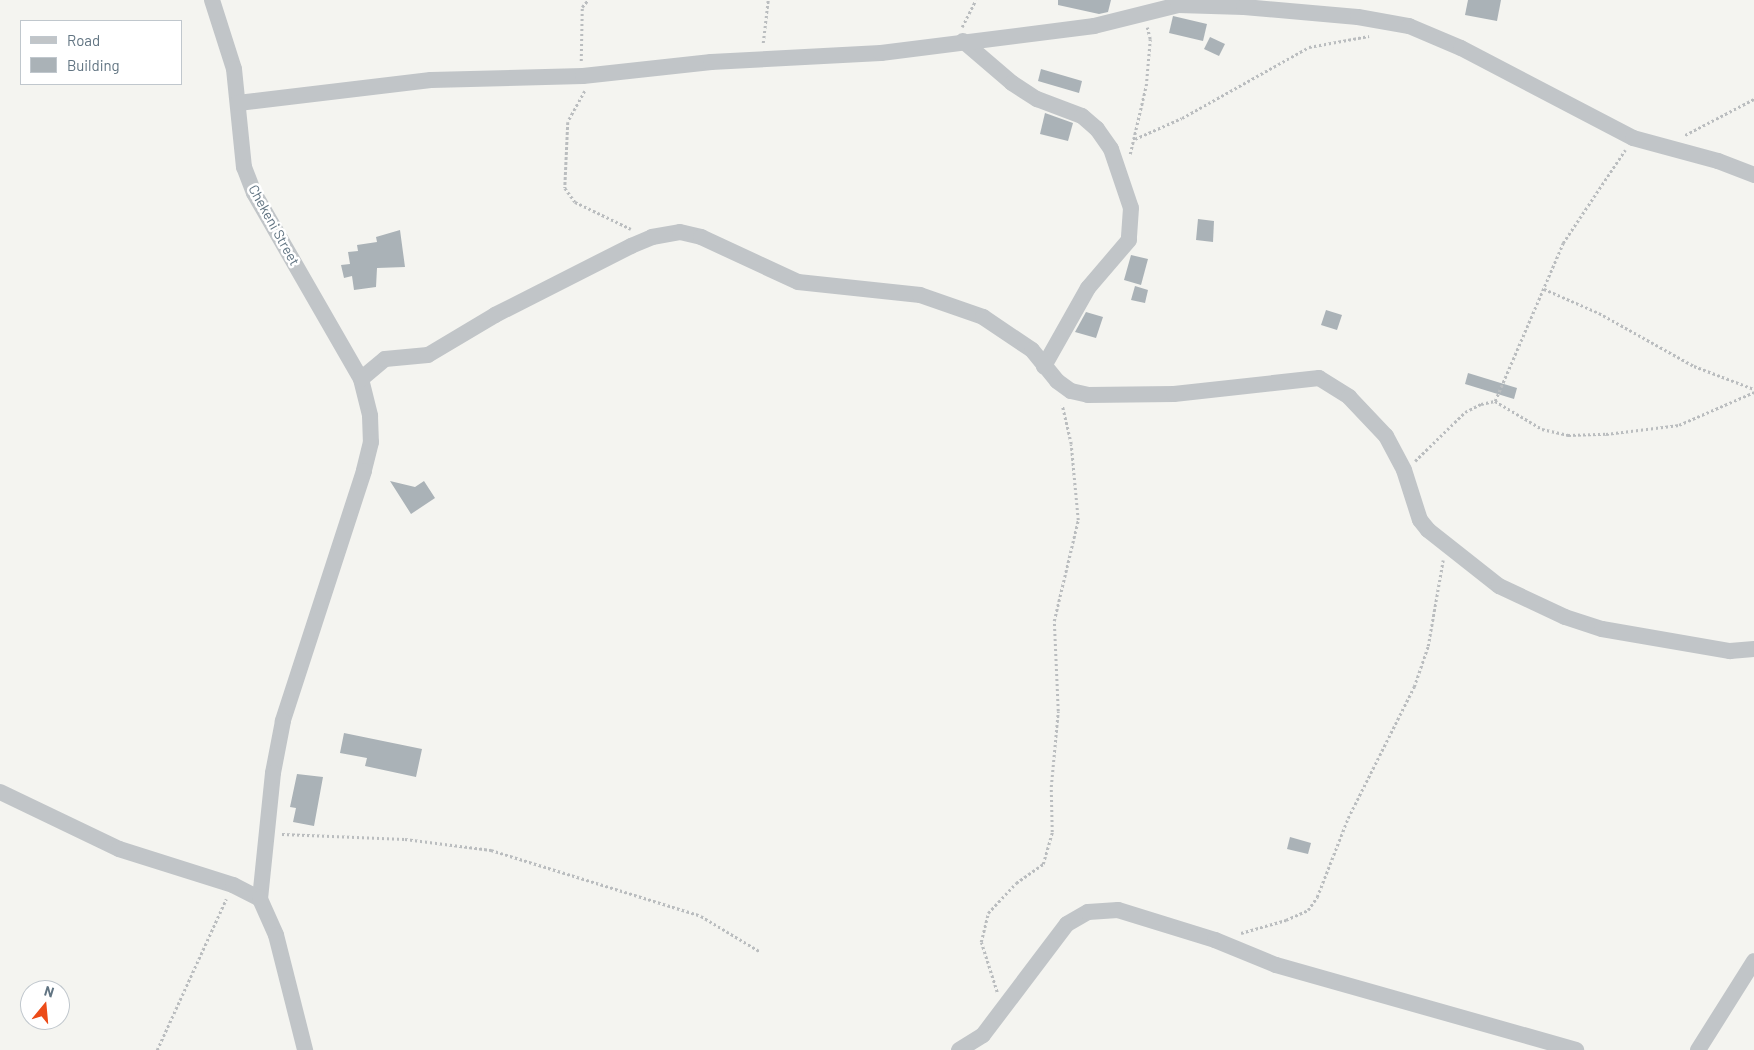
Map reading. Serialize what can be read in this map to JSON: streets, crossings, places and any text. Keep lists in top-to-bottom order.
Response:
{
  "streets": {
    "street": ["Chekeni Street"]
  },
  "legend": ["Road", "Building"],
  "north": "top"
}
